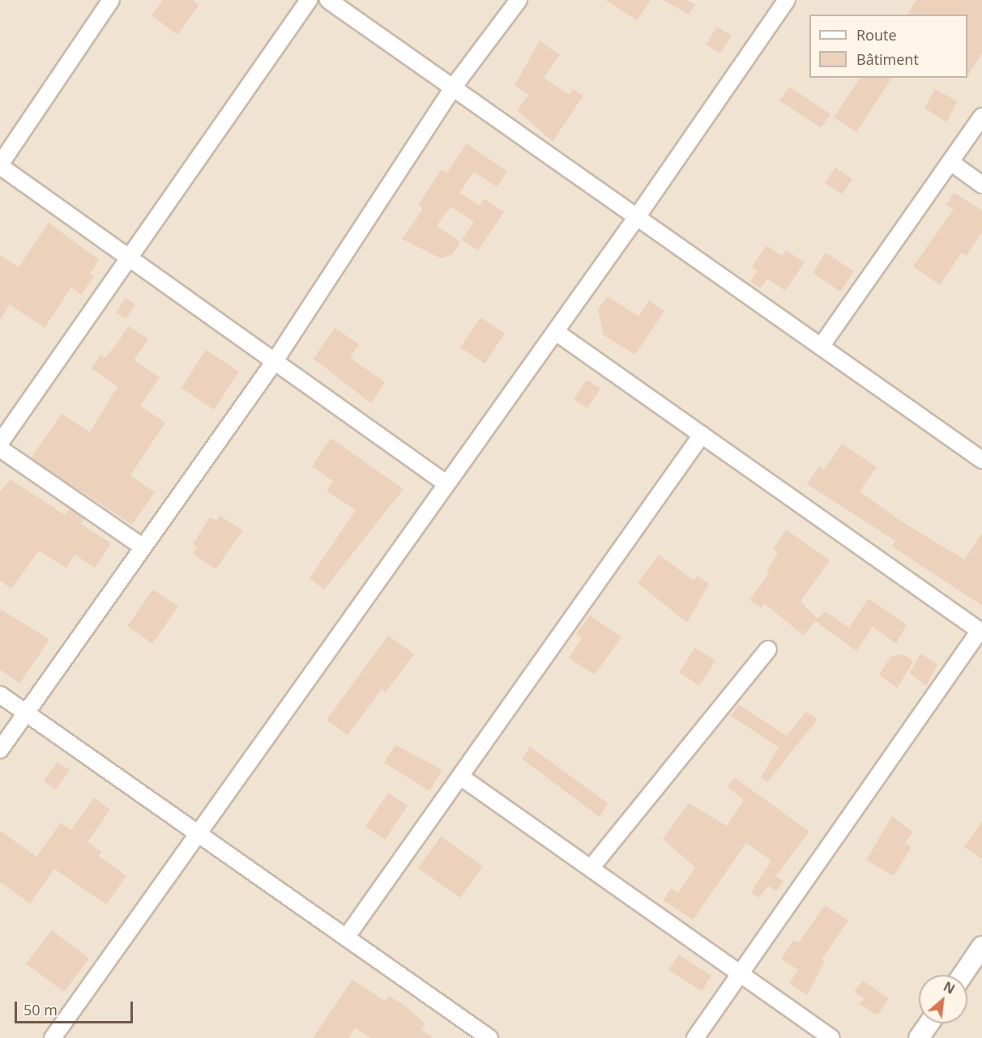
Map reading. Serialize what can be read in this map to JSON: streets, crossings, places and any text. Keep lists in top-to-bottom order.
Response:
{
  "legend": ["Route", "Bâtiment"],
  "scale_bar": "50 m",
  "north": "top right"
}
